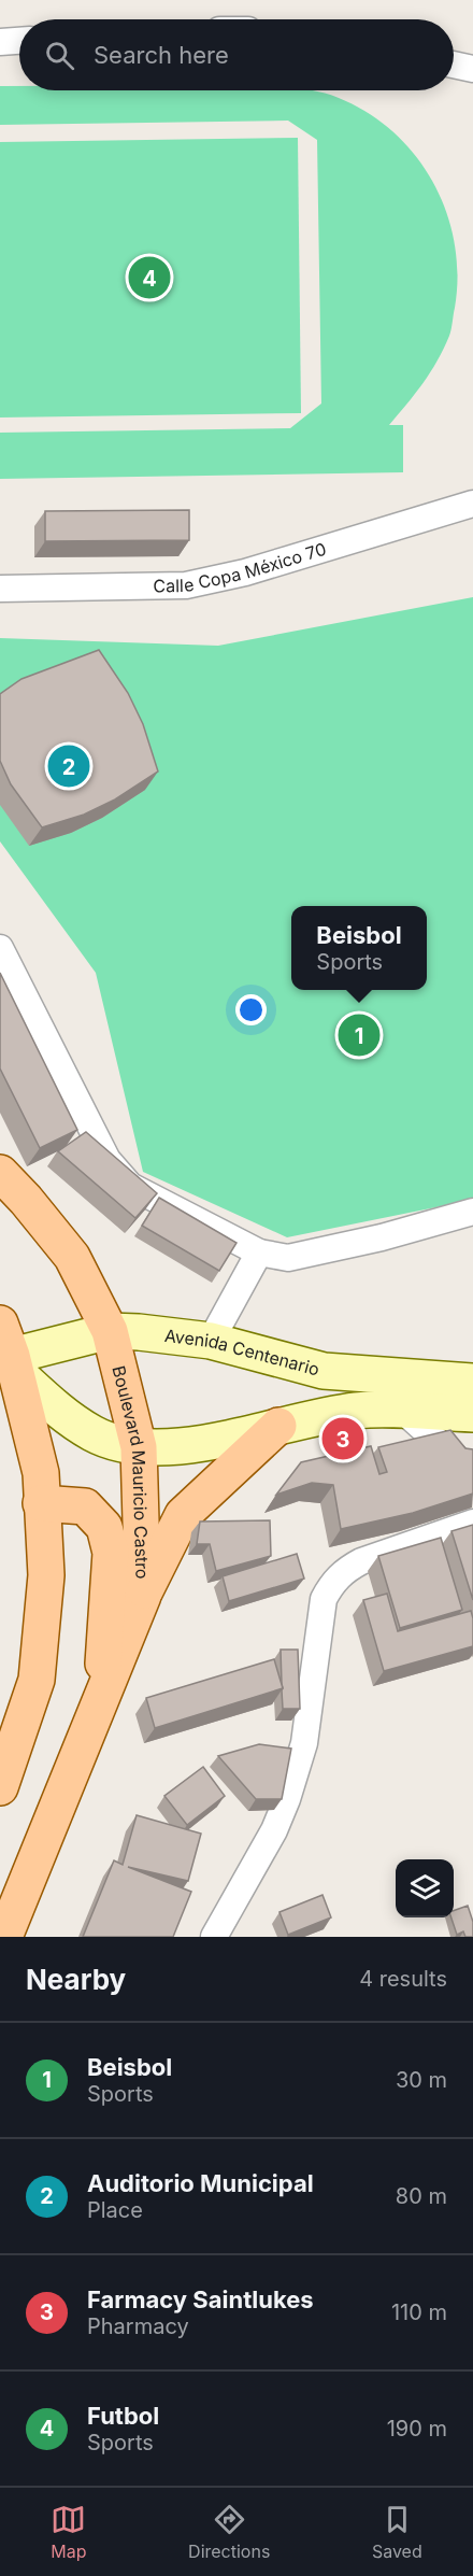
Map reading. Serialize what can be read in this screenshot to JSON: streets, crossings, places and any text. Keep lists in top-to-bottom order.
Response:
{
  "streets": {
    "main road": ["Avenida Centenario", "Boulevard Mauricio Castro"],
    "street": ["Calle Copa México 70"]
  },
  "crossings": [
    ["Avenida Centenario", "Boulevard Mauricio Castro"]
  ],
  "page": {
    "search": "Search here",
    "pins": [
      "4",
      "2",
      "1",
      "3"
    ],
    "popup": ["Beisbol", "Sports"],
    "heading": ["Nearby", "4 results"],
    "list": [
      {
        "mark": "1",
        "name": "Beisbol",
        "note": "Sports",
        "value": "30 m"
      },
      {
        "mark": "2",
        "name": "Auditorio Municipal",
        "note": "Place",
        "value": "80 m"
      },
      {
        "mark": "3",
        "name": "Farmacy Saintlukes",
        "note": "Pharmacy",
        "value": "110 m"
      },
      {
        "mark": "4",
        "name": "Futbol",
        "note": "Sports",
        "value": "190 m"
      }
    ],
    "nav": ["Map", "Directions", "Saved"]
  }
}
